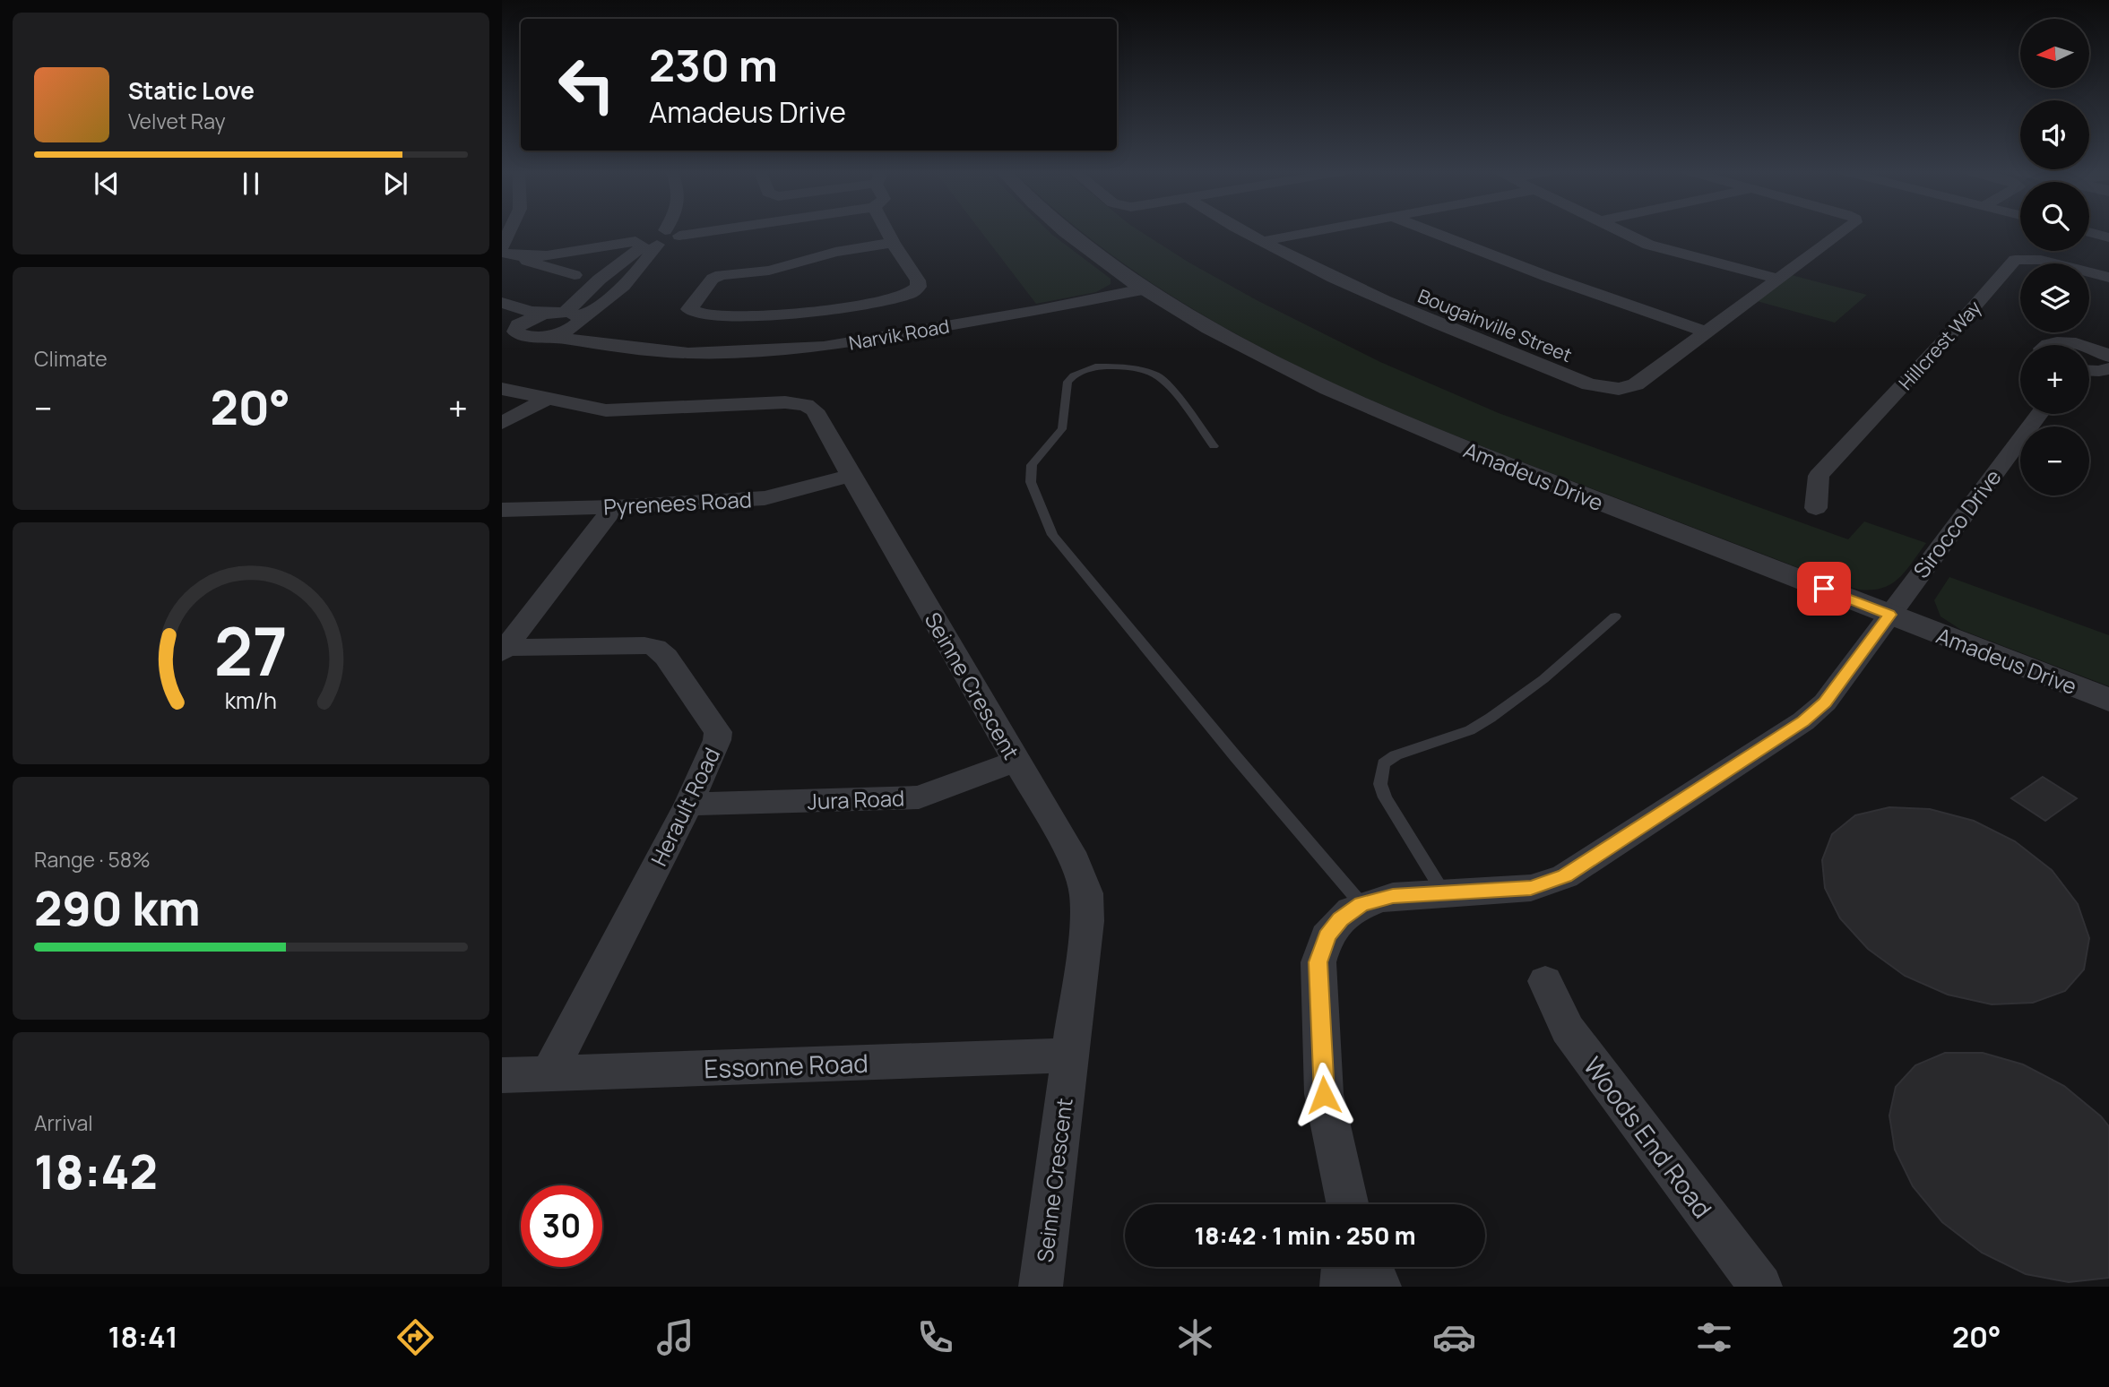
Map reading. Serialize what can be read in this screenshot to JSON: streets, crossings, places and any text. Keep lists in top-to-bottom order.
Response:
{
  "streets": {
    "street": [
      "Bougainville Street",
      "Narvik Road",
      "Hillcrest Way",
      "Amadeus Drive",
      "Pyrenees Road",
      "Sirocco Drive",
      "Seinne Crescent",
      "Jura Road",
      "Herault Road",
      "Essonne Road",
      "Woods End Road"
    ]
  },
  "crossings": [
    ["Narvik Road", "Amadeus Drive"],
    ["Amadeus Drive", "Sirocco Drive"],
    ["Pyrenees Road", "Seinne Crescent"],
    ["Seinne Crescent", "Jura Road"],
    ["Seinne Crescent", "Essonne Road"],
    ["Jura Road", "Herault Road"],
    ["Herault Road", "Essonne Road"]
  ],
  "north": "left",
  "page": {
    "map_buttons": ["+", "−"],
    "turn": ["230 m", "Amadeus Drive"],
    "song": ["Static Love", "Velvet Ray"],
    "tile": [
      "Climate",
      ["Range · 58%", "290 km"],
      ["Arrival", "18:42"]
    ],
    "heat": ["−", "20°", "+"],
    "limit": "30",
    "trip": "18:42 · 1 min · 250 m",
    "tabs": ["18:41", "20°"],
    "gauge": ["27", "km/h"]
  }
}
